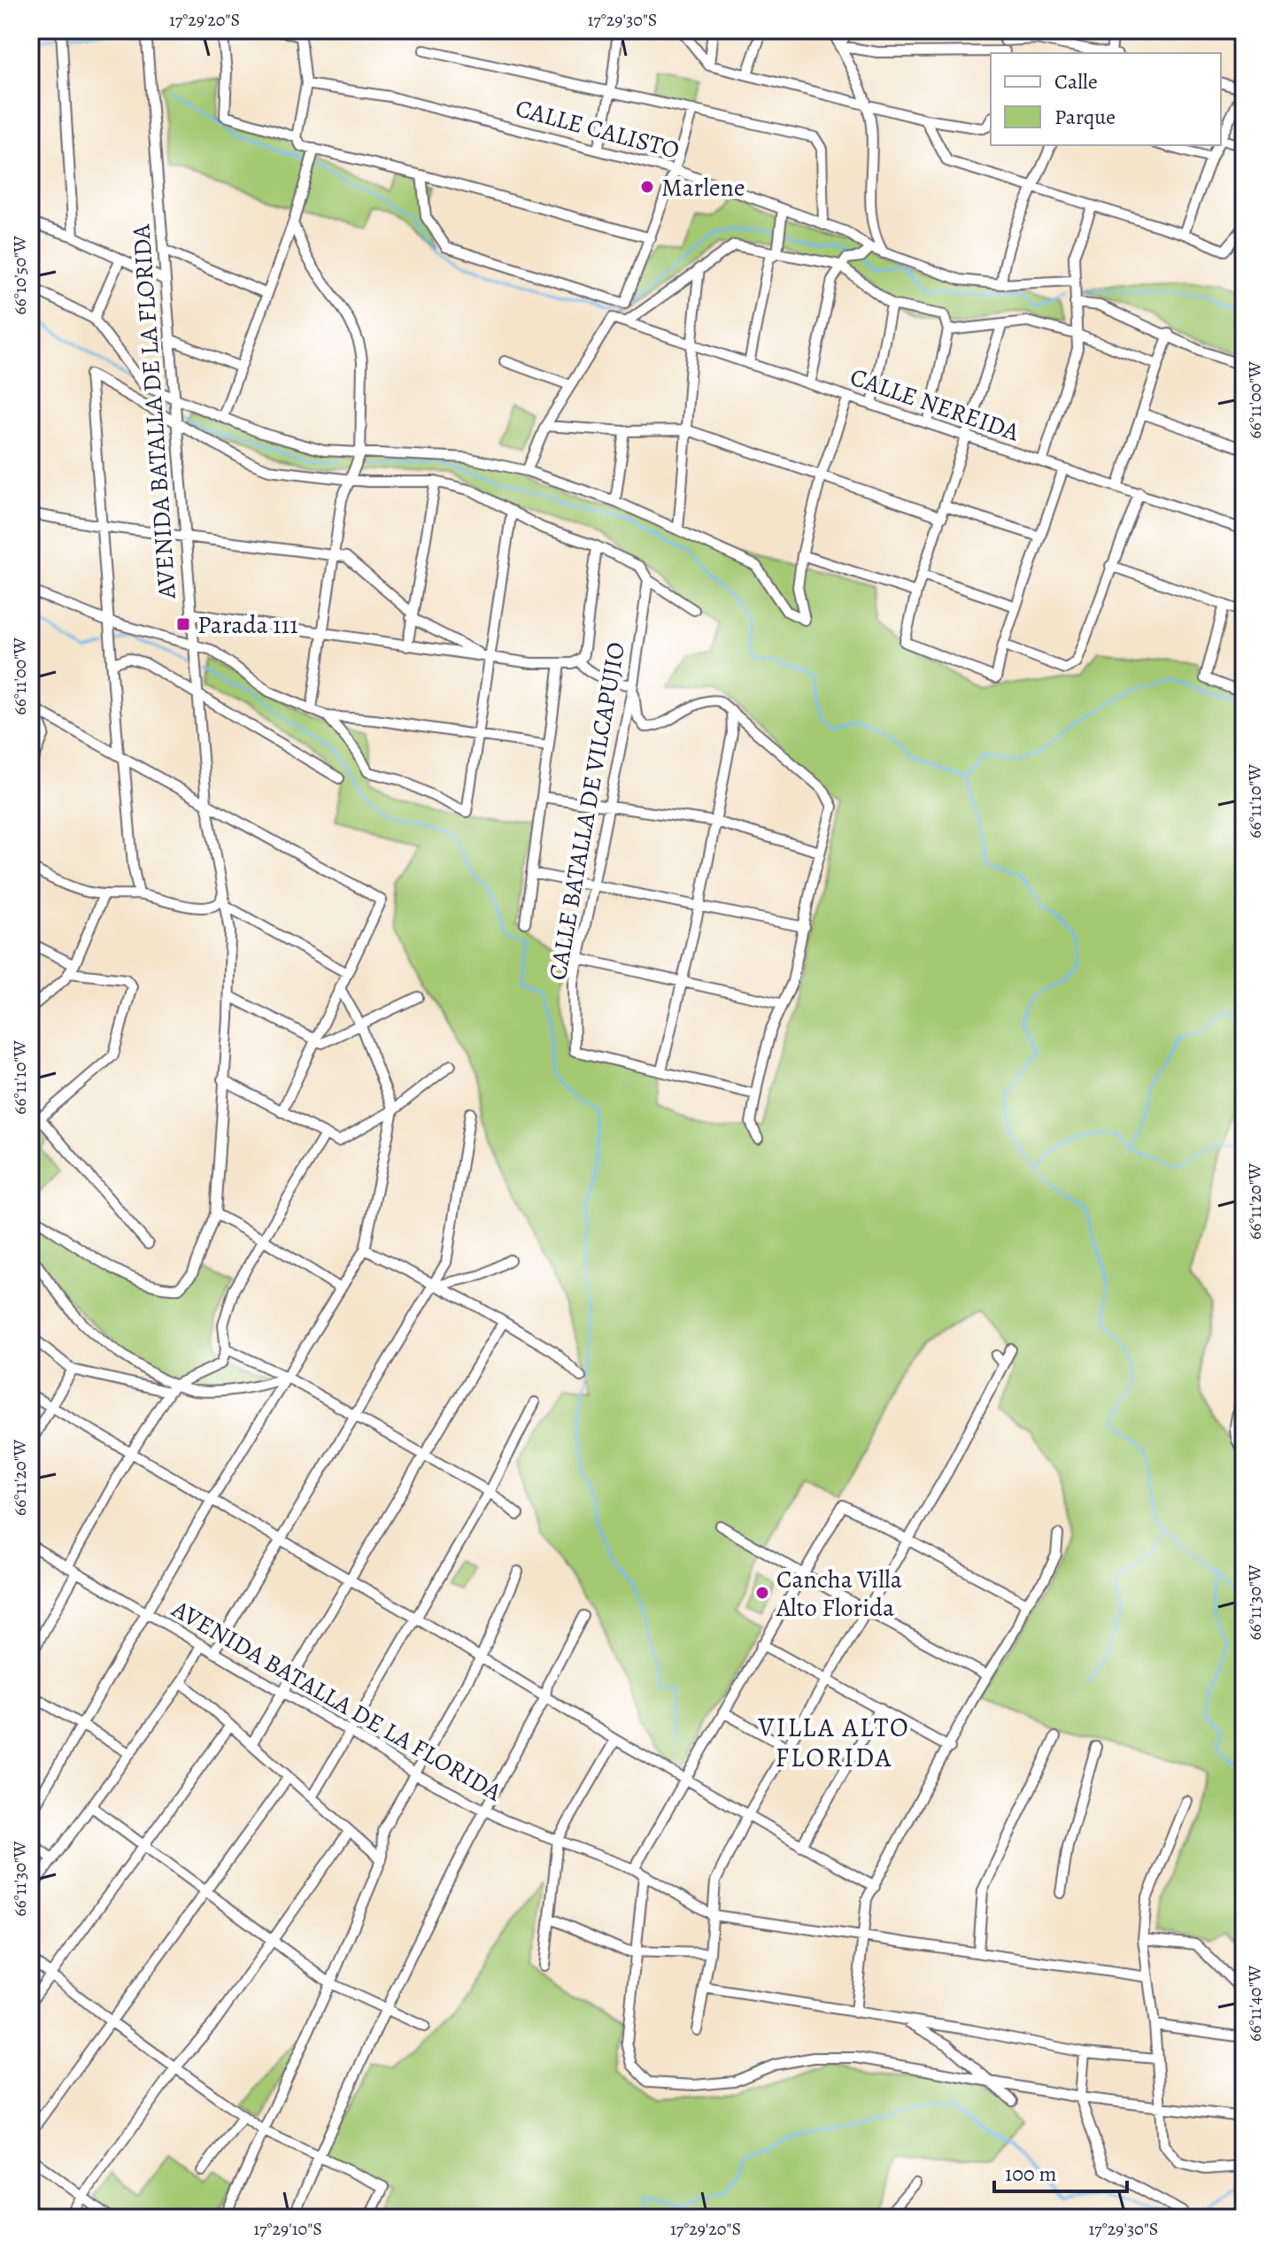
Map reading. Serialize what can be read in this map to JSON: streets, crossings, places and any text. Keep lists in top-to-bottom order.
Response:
{
  "streets": {
    "street": [
      "CALLE CALISTO",
      "CALLE NEREIDA",
      "AVENIDA BATALLA DE LA FLORIDA",
      "CALLE BATALLA DE VILCAPUJIO"
    ]
  },
  "districts": ["VILLA ALTO FLORIDA"],
  "places": {
    "other": ["Marlene", "Cancha Villa Alto Florida"],
    "transit": ["Parada 111"]
  },
  "legend": ["Calle", "Parque"],
  "scale_bar": "100 m",
  "coordinates": [
    "17°29'20\"S",
    "17°29'30\"S",
    "66°10'50\"W",
    "66°11'00\"W",
    "66°11'10\"W",
    "66°11'20\"W",
    "66°11'30\"W",
    "66°11'40\"W",
    "17°29'10\"S"
  ]
}
